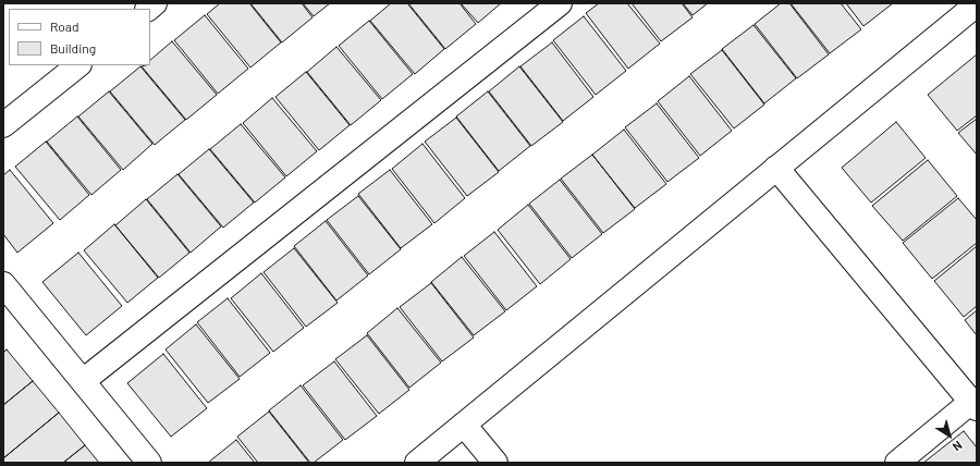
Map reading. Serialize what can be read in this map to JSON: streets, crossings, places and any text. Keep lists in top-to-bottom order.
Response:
{
  "legend": ["Road", "Building"],
  "north": "bottom right"
}
